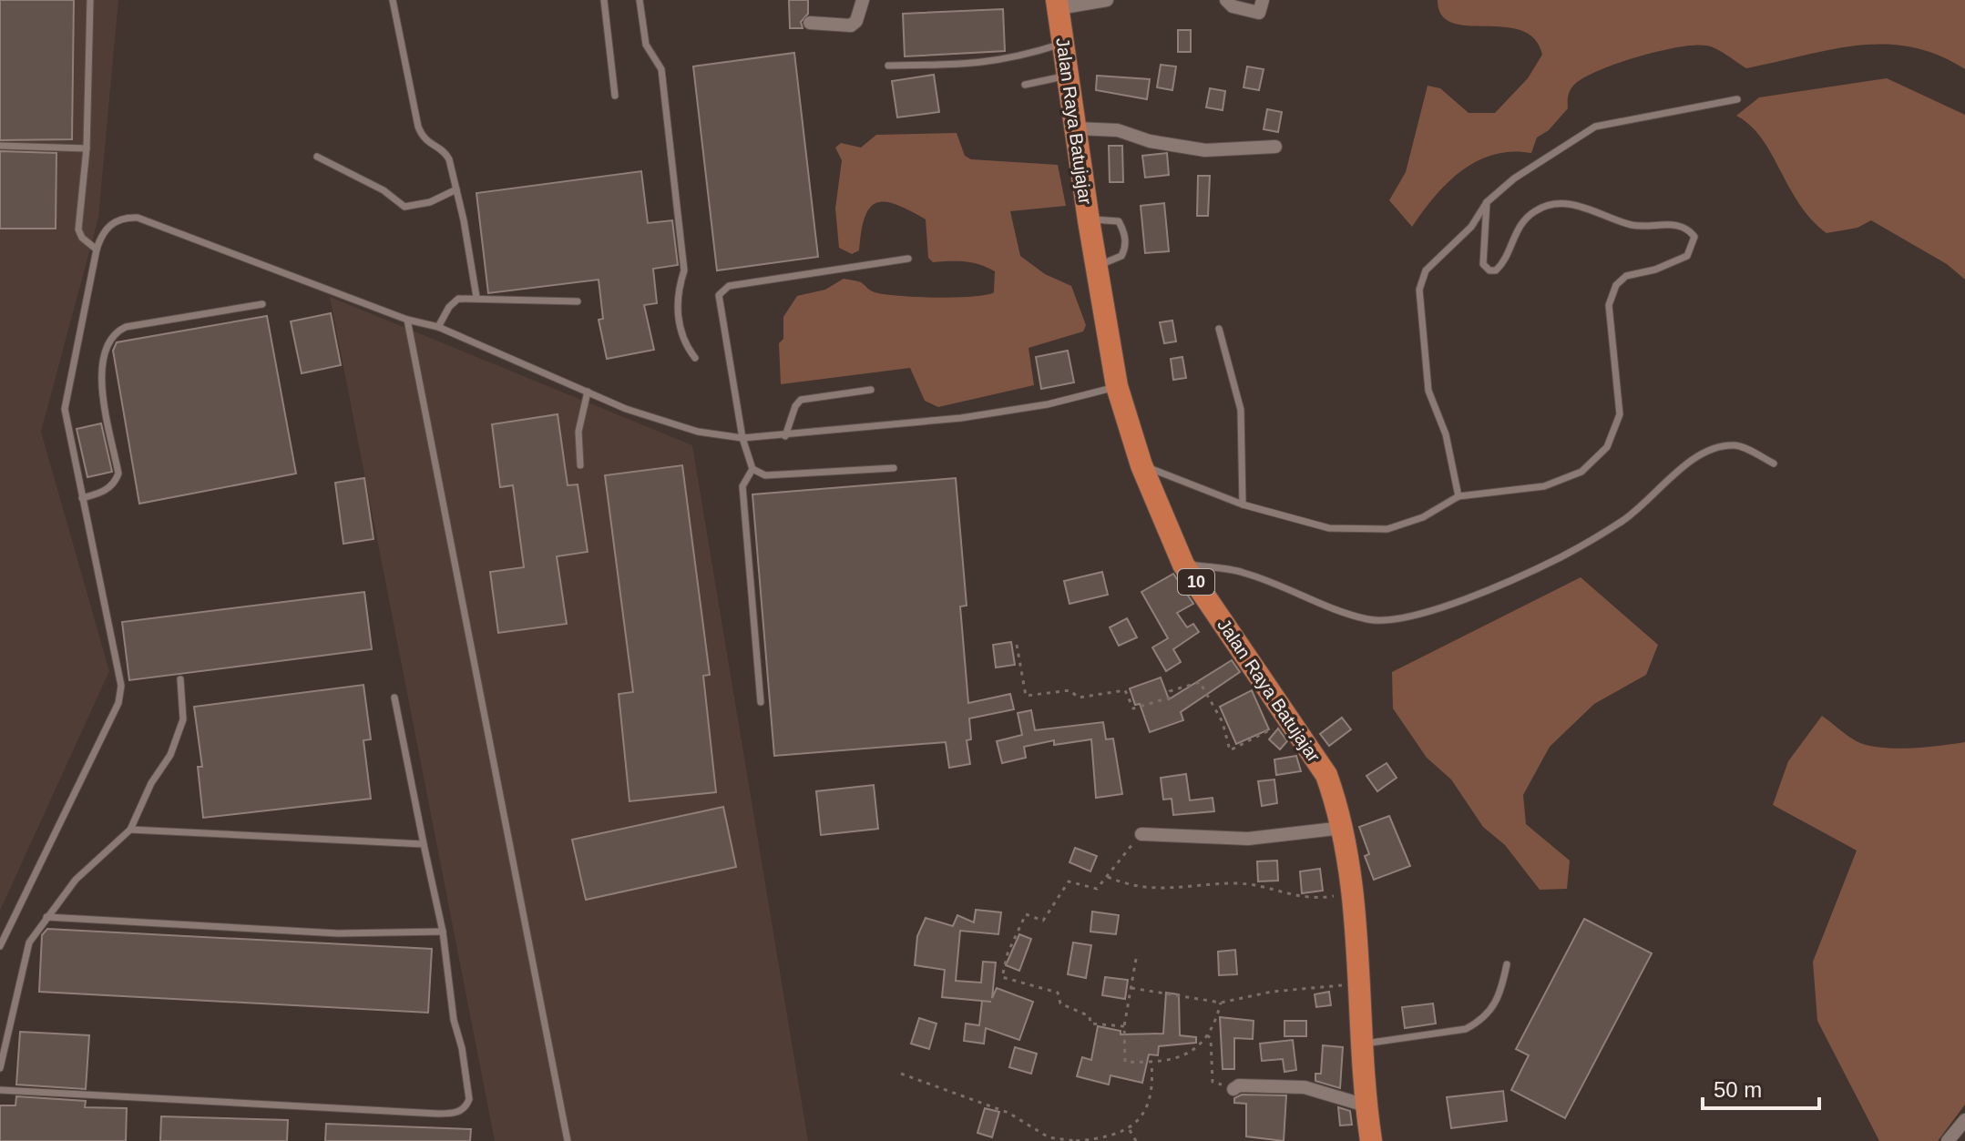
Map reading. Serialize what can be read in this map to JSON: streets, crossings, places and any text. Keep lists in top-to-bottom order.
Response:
{
  "streets": {
    "highway": ["Jalan Raya Batujajar", "10"]
  },
  "scale_bar": "50 m"
}
